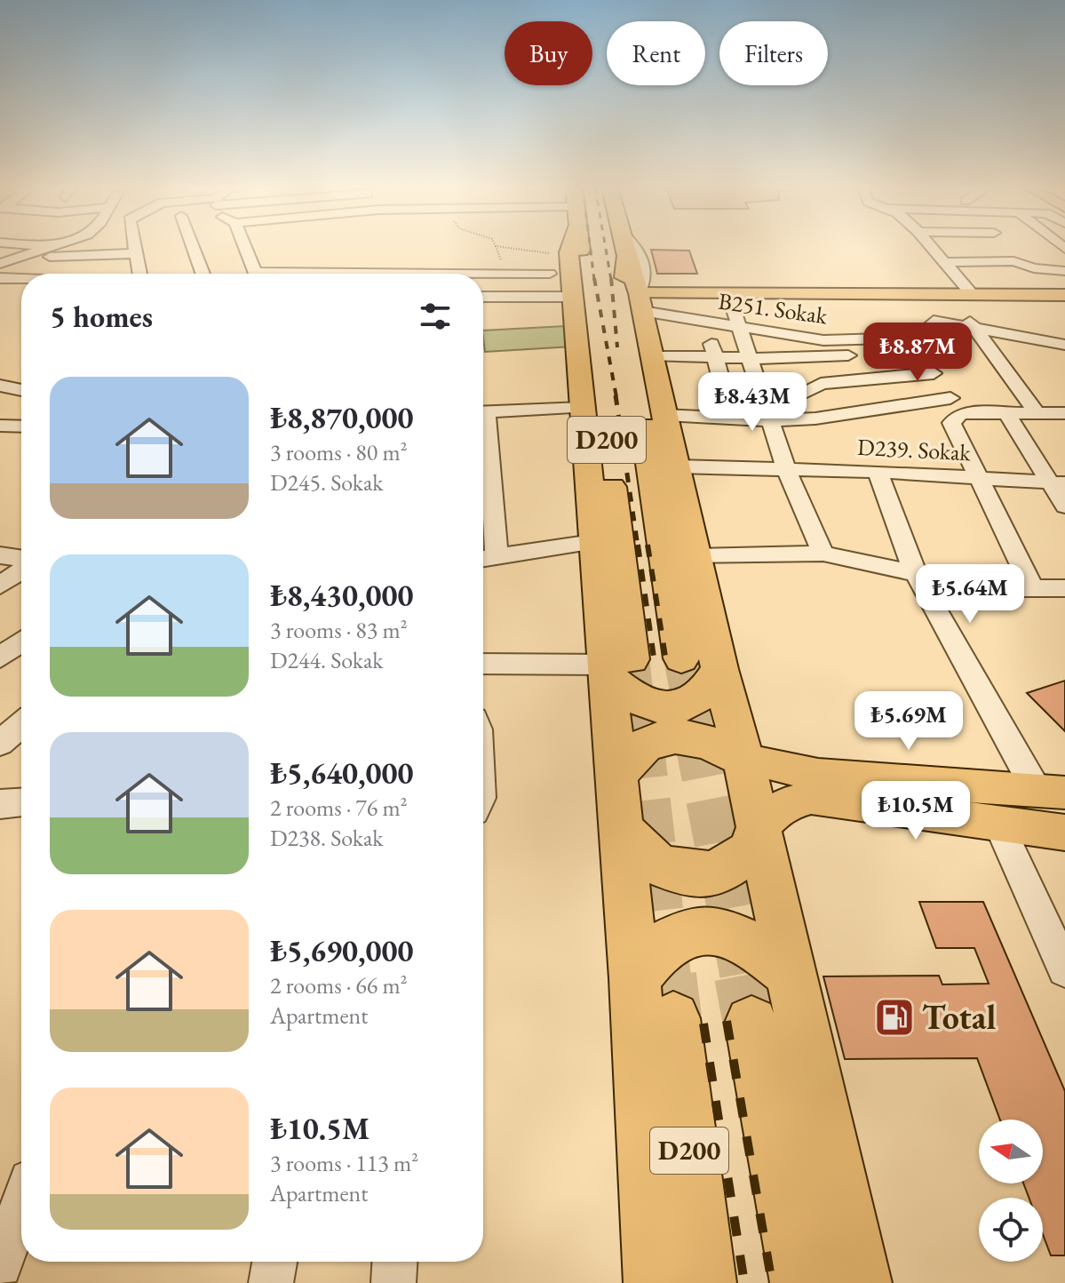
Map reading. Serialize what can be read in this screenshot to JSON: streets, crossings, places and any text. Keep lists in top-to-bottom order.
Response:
{
  "streets": {
    "highway": ["D200"],
    "street": ["B251. Sokak", "D239. Sokak"]
  },
  "places": {
    "fuel station": ["Total"]
  },
  "north": "left",
  "page": {
    "chip": ["Buy", "Rent", "Filters"],
    "heading": "5 homes",
    "price": [
      "₺8.87M",
      "₺8.43M",
      "₺5.64M",
      "₺5.69M",
      "₺10.5M"
    ],
    "list": [
      {
        "name": "₺8,870,000",
        "note": "3 rooms · 80 m² · D245. Sokak"
      },
      {
        "name": "₺8,430,000",
        "note": "3 rooms · 83 m² · D244. Sokak"
      },
      {
        "name": "₺5,640,000",
        "note": "2 rooms · 76 m² · D238. Sokak"
      },
      {
        "name": "₺5,690,000",
        "note": "2 rooms · 66 m² · Apartment"
      },
      {
        "name": "₺10.5M",
        "note": "3 rooms · 113 m² · Apartment"
      }
    ]
  }
}
